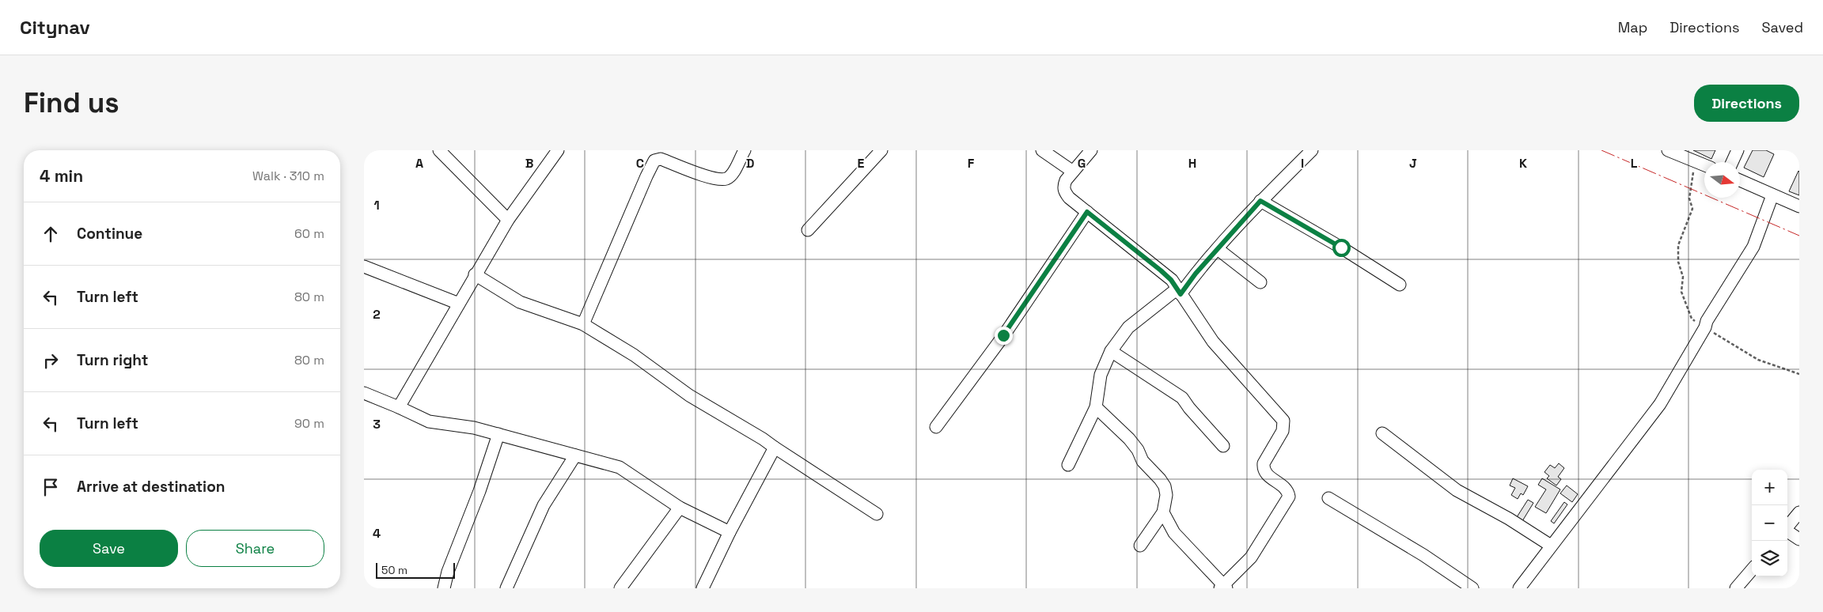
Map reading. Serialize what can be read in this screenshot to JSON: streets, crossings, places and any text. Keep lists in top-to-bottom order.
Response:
{
  "scale_bar": "50 m",
  "north": "right",
  "page": {
    "header": "Citynav",
    "nav": ["Map", "Directions", "Saved"],
    "buttons": [
      "Directions",
      ["Save", "Share"]
    ],
    "title": "Find us",
    "heading": ["4 min", "Walk · 310 m"],
    "list": [
      ["Continue", "60 m"],
      ["Turn left", "80 m"],
      ["Turn right", "80 m"],
      ["Turn left", "90 m"],
      "Arrive at destination"
    ],
    "map_buttons": ["+", "−"],
    "scale": "50 m"
  },
  "grid": {
    "columns": [
      "A",
      "B",
      "C",
      "D",
      "E",
      "F",
      "G",
      "H",
      "I",
      "J",
      "K",
      "L"
    ],
    "rows": [
      "1",
      "2",
      "3",
      "4"
    ]
  }
}
